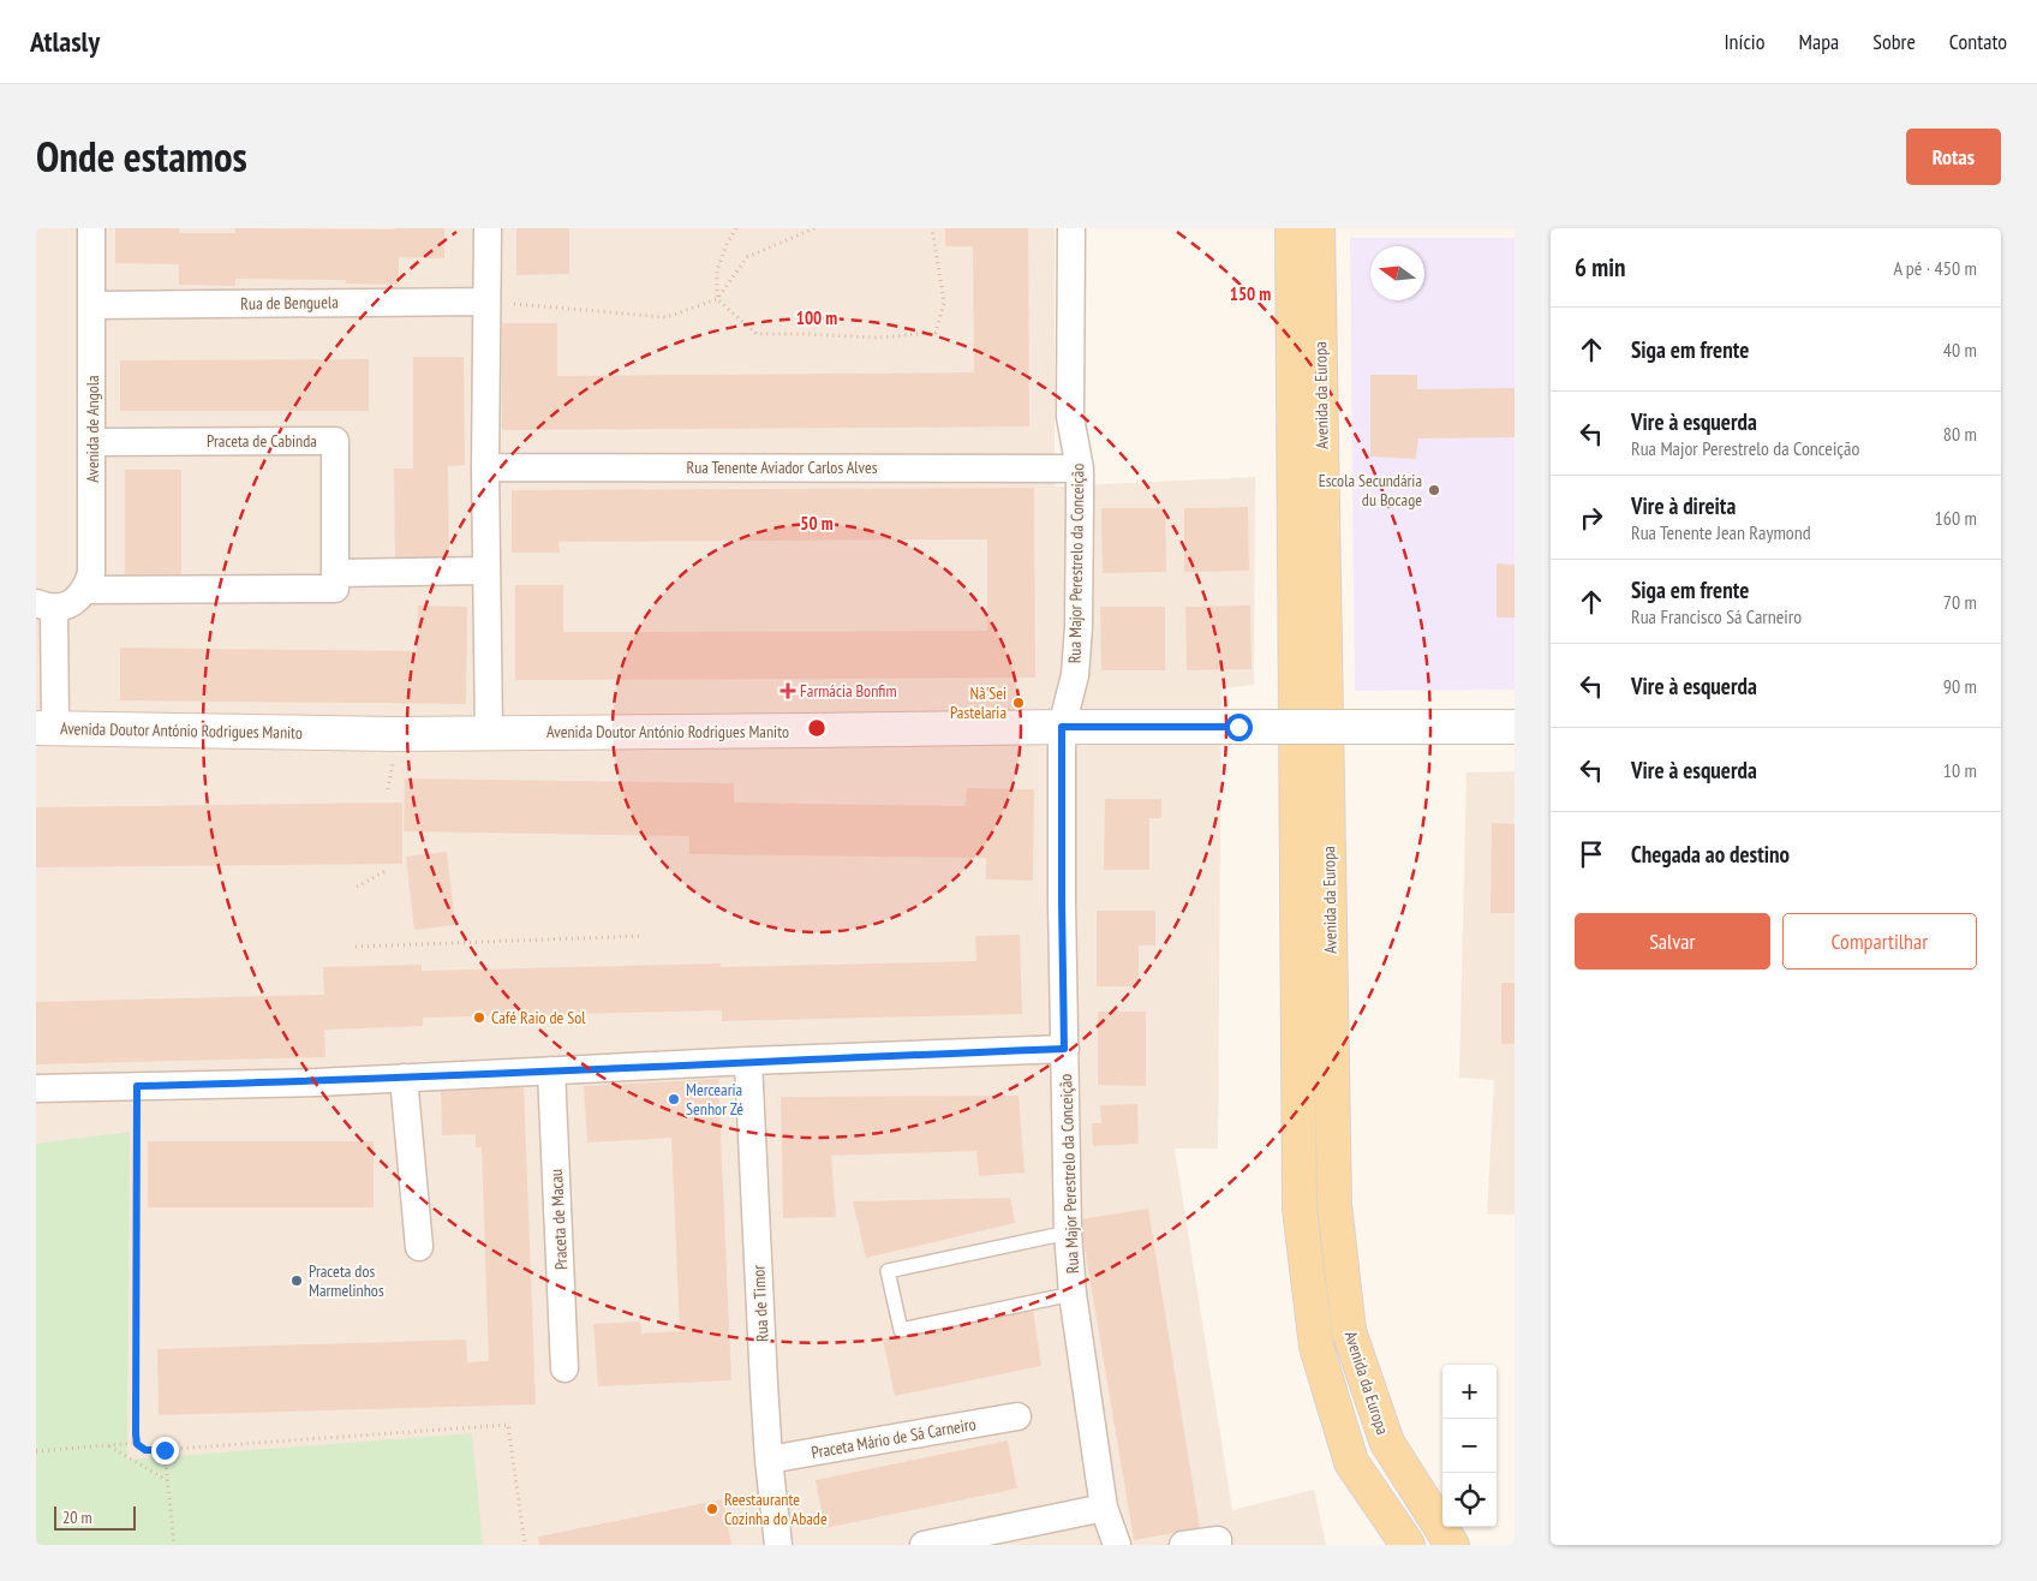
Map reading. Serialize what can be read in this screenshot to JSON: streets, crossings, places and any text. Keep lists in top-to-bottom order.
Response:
{
  "streets": {
    "main road": ["Avenida da Europa"],
    "street": [
      "Rua de Benguela",
      "Avenida de Angola",
      "Praceta de Cabinda",
      "Rua Tenente Aviador Carlos Alves",
      "Rua Major Perestrelo da Conceição",
      "Avenida Doutor António Rodrigues Manito",
      "Praceta de Macau",
      "Rua de Timor",
      "Praceta Mário de Sá Carneiro"
    ]
  },
  "crossings": [
    ["Rua de Benguela", "Avenida de Angola"],
    ["Avenida de Angola", "Praceta de Cabinda"],
    ["Rua Tenente Aviador Carlos Alves", "Rua Major Perestrelo da Conceição"],
    ["Rua Major Perestrelo da Conceição", "Avenida Doutor António Rodrigues Manito"],
    ["Rua de Timor", "Praceta Mário de Sá Carneiro"]
  ],
  "places": {
    "other": [
      "Escola Secundária du Bocage",
      "Nã'Sei Pastelaria",
      "Café Raio de Sol",
      "Mercearia Senhor Zé",
      "Praceta dos Marmelinhos",
      "Reestaurante Cozinha do Abade"
    ],
    "health": ["Farmácia Bonfim"]
  },
  "scale_bar": "20 m",
  "north": "left",
  "page": {
    "header": "Atlasly",
    "nav": [
      "Início",
      "Mapa",
      "Sobre",
      "Contato"
    ],
    "title": "Onde estamos",
    "buttons": [
      "Rotas",
      ["Salvar", "Compartilhar"]
    ],
    "heading": ["6 min", "A pé · 450 m"],
    "list": [
      ["Siga em frente", "40 m"],
      ["Vire à esquerda", "Rua Major Perestrelo da Conceição", "80 m"],
      ["Vire à direita", "Rua Tenente Jean Raymond", "160 m"],
      ["Siga em frente", "Rua Francisco Sá Carneiro", "70 m"],
      ["Vire à esquerda", "90 m"],
      ["Vire à esquerda", "10 m"],
      "Chegada ao destino"
    ],
    "map_buttons": ["+", "−"],
    "scale": "20 m"
  },
  "rings": ["150 m", "100 m", "50 m"]
}
